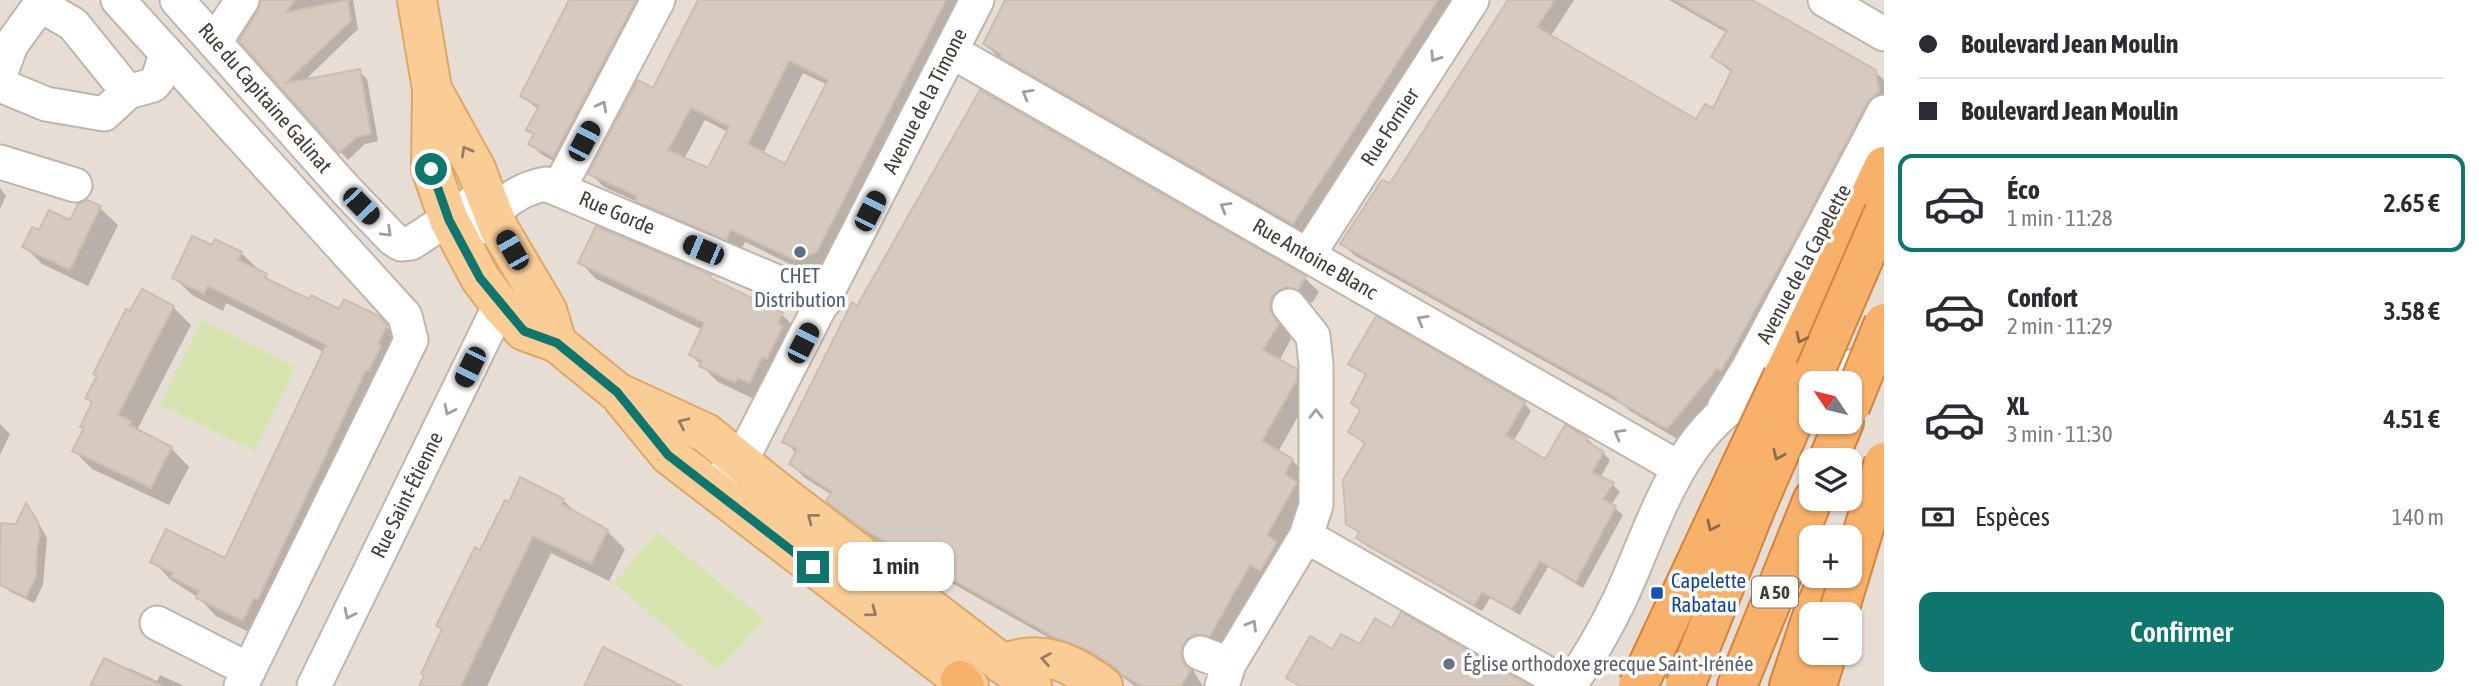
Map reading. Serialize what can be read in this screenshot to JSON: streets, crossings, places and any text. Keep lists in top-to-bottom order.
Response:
{
  "streets": {
    "highway": ["A 50"],
    "street": [
      "Rue du Capitaine Galinat",
      "Avenue de la Timone",
      "Rue Fornier",
      "Rue Gorde",
      "Rue Antoine Blanc",
      "Avenue de la Capelette",
      "Rue Saint-Étienne"
    ]
  },
  "crossings": [
    ["Rue du Capitaine Galinat", "Rue Gorde"],
    ["Avenue de la Timone", "Rue Gorde"],
    ["Avenue de la Timone", "Rue Antoine Blanc"],
    ["Rue Fornier", "Rue Antoine Blanc"],
    ["Rue Antoine Blanc", "Avenue de la Capelette"]
  ],
  "one_way": ["Rue du Capitaine Galinat", "Rue Fornier", "Rue Saint-Étienne"],
  "places": {
    "other": ["CHET Distribution", "Église orthodoxe grecque Saint-Irénée"],
    "transit": ["Capelette Rabatau"]
  },
  "north": "top left",
  "page": {
    "banner": ["Boulevard Jean Moulin", "Boulevard Jean Moulin"],
    "list": [
      {
        "name": "Éco",
        "note": "1 min · 11:28",
        "value": "2.65 €"
      },
      {
        "name": "Confort",
        "note": "2 min · 11:29",
        "value": "3.58 €"
      },
      {
        "name": "XL",
        "note": "3 min · 11:30",
        "value": "4.51 €"
      }
    ],
    "map_buttons": ["+", "−"],
    "pay": ["Espèces", "140 m"],
    "bubble": "1 min",
    "buttons": "Confirmer"
  }
}
